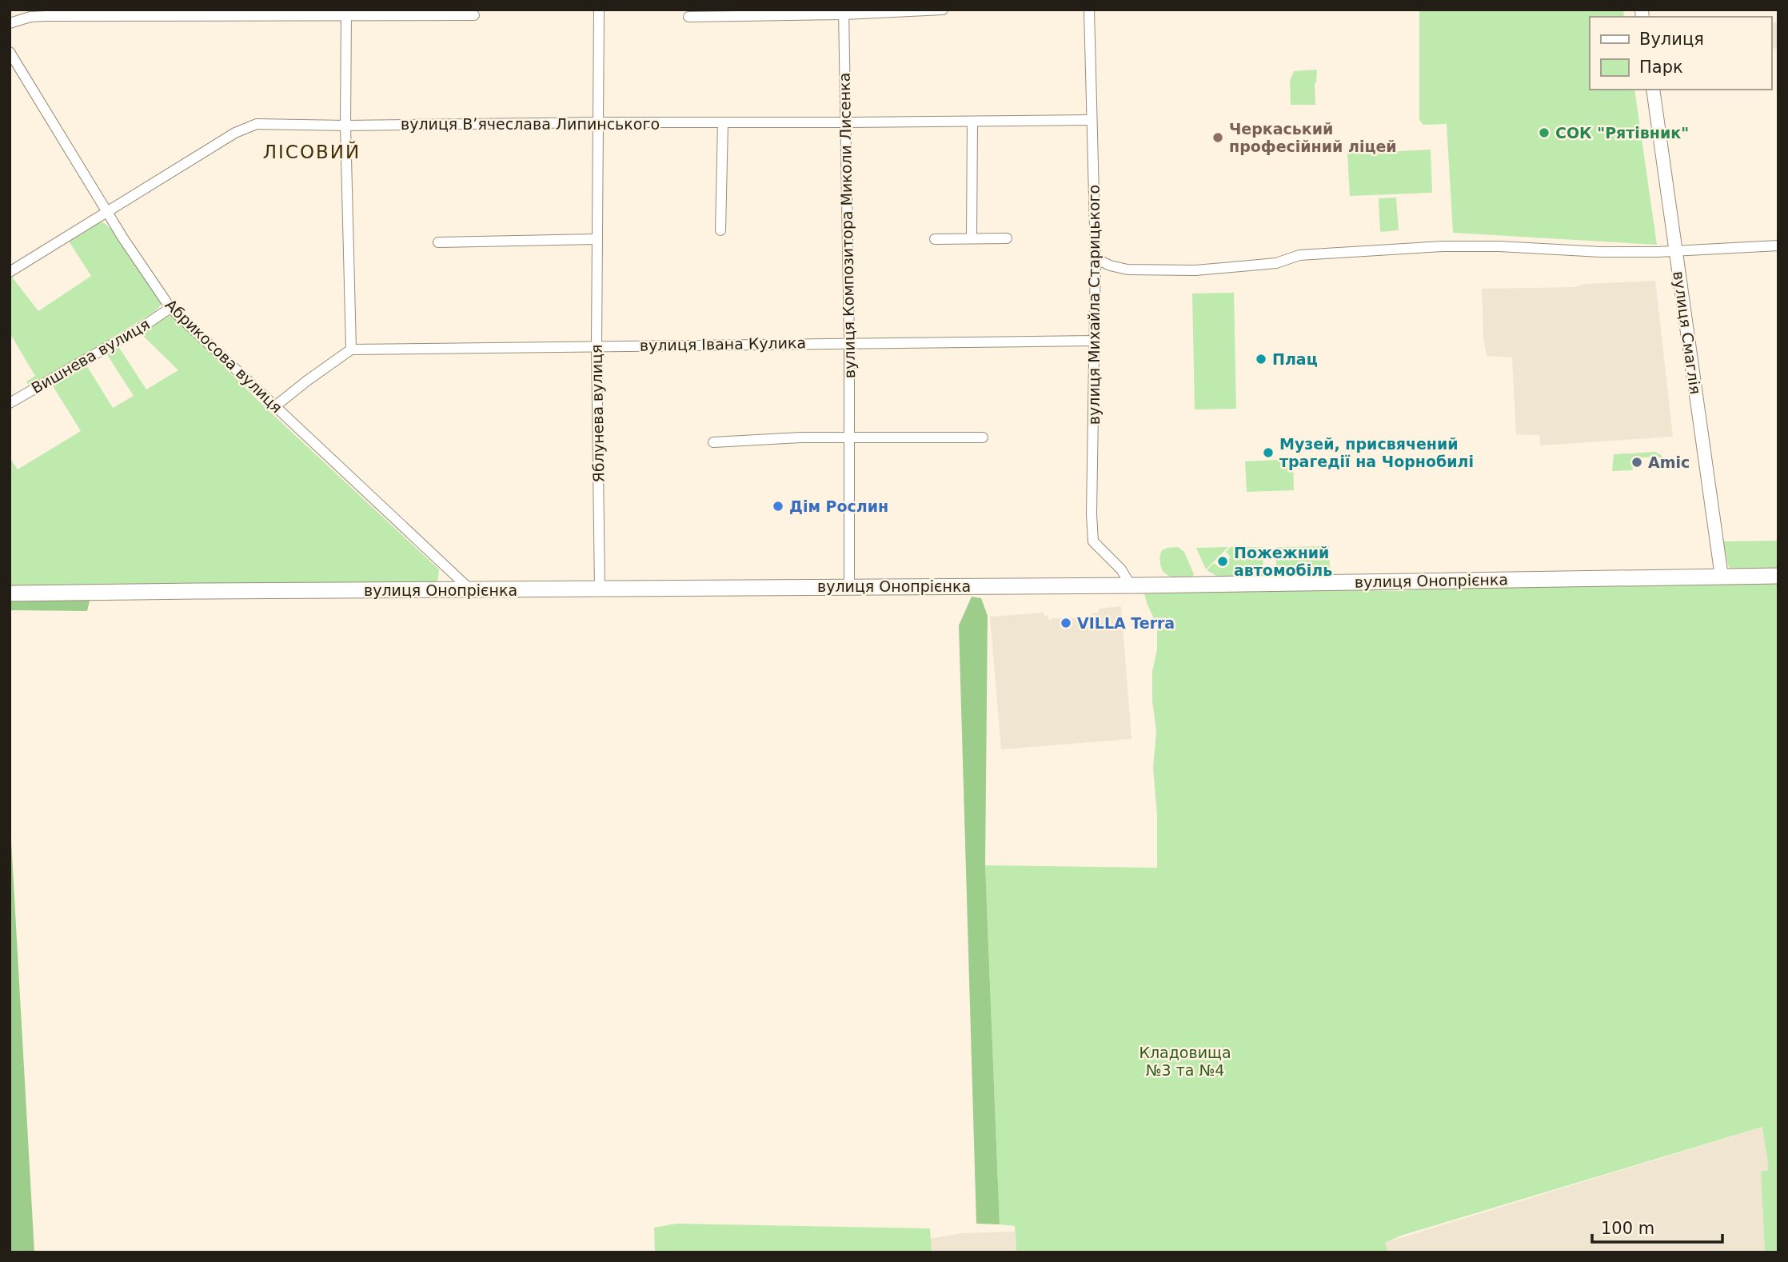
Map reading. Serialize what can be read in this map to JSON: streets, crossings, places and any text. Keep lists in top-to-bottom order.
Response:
{
  "streets": {
    "main road": ["вулиця Онопрієнка"],
    "street": [
      "вулиця Вʼячеслава Липинського",
      "вулиця Композитора Миколи Лисенка",
      "вулиця Михайла Старицького",
      "вулиця Смаглія",
      "вулиця Івана Кулика",
      "Вишнева вулиця",
      "Абрикосова вулиця",
      "Яблунева вулиця"
    ]
  },
  "crossings": [
    ["вулиця Вʼячеслава Липинського", "вулиця Композитора Миколи Лисенка"],
    ["вулиця Вʼячеслава Липинського", "вулиця Михайла Старицького"],
    ["вулиця Вʼячеслава Липинського", "Абрикосова вулиця"],
    ["вулиця Вʼячеслава Липинського", "Яблунева вулиця"],
    ["вулиця Композитора Миколи Лисенка", "вулиця Івана Кулика"],
    ["вулиця Композитора Миколи Лисенка", "вулиця Онопрієнка"],
    ["вулиця Михайла Старицького", "вулиця Івана Кулика"],
    ["вулиця Михайла Старицького", "вулиця Онопрієнка"],
    ["вулиця Смаглія", "вулиця Онопрієнка"],
    ["вулиця Івана Кулика", "Яблунева вулиця"],
    ["Вишнева вулиця", "Абрикосова вулиця"],
    ["Абрикосова вулиця", "вулиця Онопрієнка"],
    ["Яблунева вулиця", "вулиця Онопрієнка"]
  ],
  "districts": ["ЛІСОВИЙ"],
  "parks": ["Кладовища №3 та №4"],
  "places": [
    "СОК \"Рятівник\"",
    "Черкаський професійний ліцей",
    "Плац",
    "Музей, присвячений трагедії на Чорнобилі",
    "Amic",
    "Дім Рослин",
    "Пожежний автомобіль",
    "VILLA Terra"
  ],
  "legend": ["Вулиця", "Парк"],
  "scale_bar": "100 m"
}
